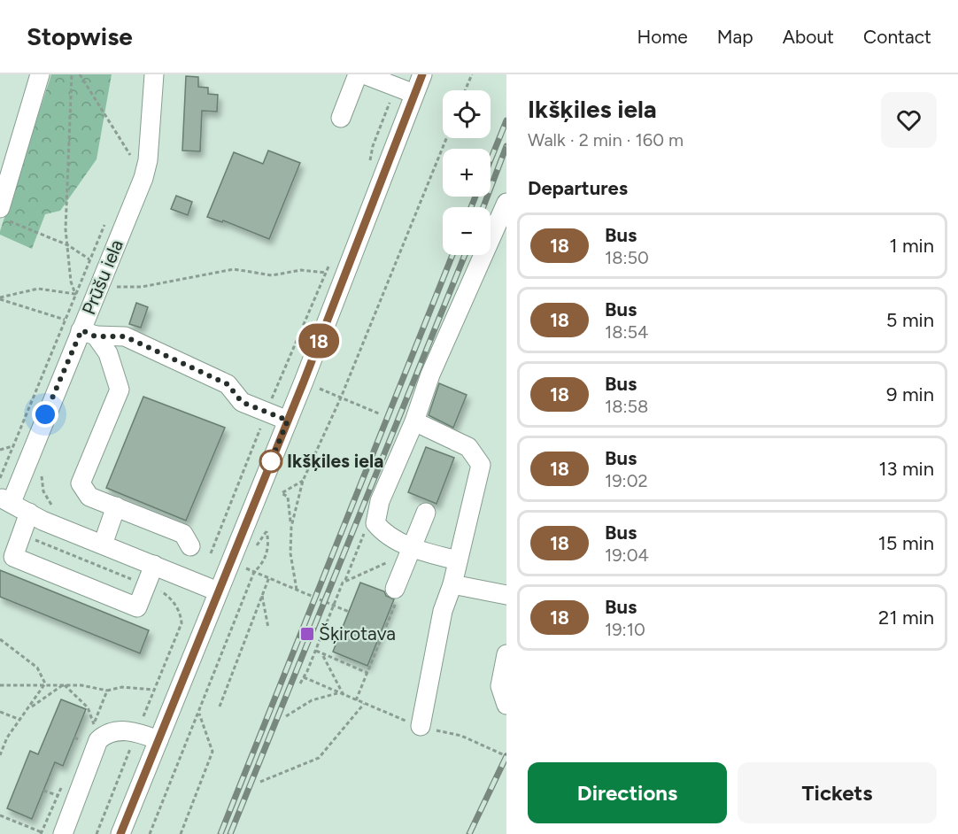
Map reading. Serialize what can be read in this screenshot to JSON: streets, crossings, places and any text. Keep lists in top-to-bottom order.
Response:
{
  "streets": {
    "street": ["Prūšu iela"]
  },
  "places": {
    "other": ["Ikšķiles iela"],
    "transit": ["Šķirotava"]
  },
  "lines": ["bus line 18"],
  "page": {
    "header": "Stopwise",
    "nav": [
      "Home",
      "Map",
      "About",
      "Contact"
    ],
    "on_map": "18",
    "heading": [
      ["Ikšķiles iela", "Walk · 2 min · 160 m"],
      "Departures"
    ],
    "map_buttons": ["+", "−"],
    "list": [
      {
        "mark": "18",
        "name": "Bus",
        "note": "18:50",
        "value": "1 min"
      },
      {
        "mark": "18",
        "name": "Bus",
        "note": "18:54",
        "value": "5 min"
      },
      {
        "mark": "18",
        "name": "Bus",
        "note": "18:58",
        "value": "9 min"
      },
      {
        "mark": "18",
        "name": "Bus",
        "note": "19:02",
        "value": "13 min"
      },
      {
        "mark": "18",
        "name": "Bus",
        "note": "19:04",
        "value": "15 min"
      },
      {
        "mark": "18",
        "name": "Bus",
        "note": "19:10",
        "value": "21 min"
      }
    ],
    "buttons": ["Directions", "Tickets"]
  }
}
